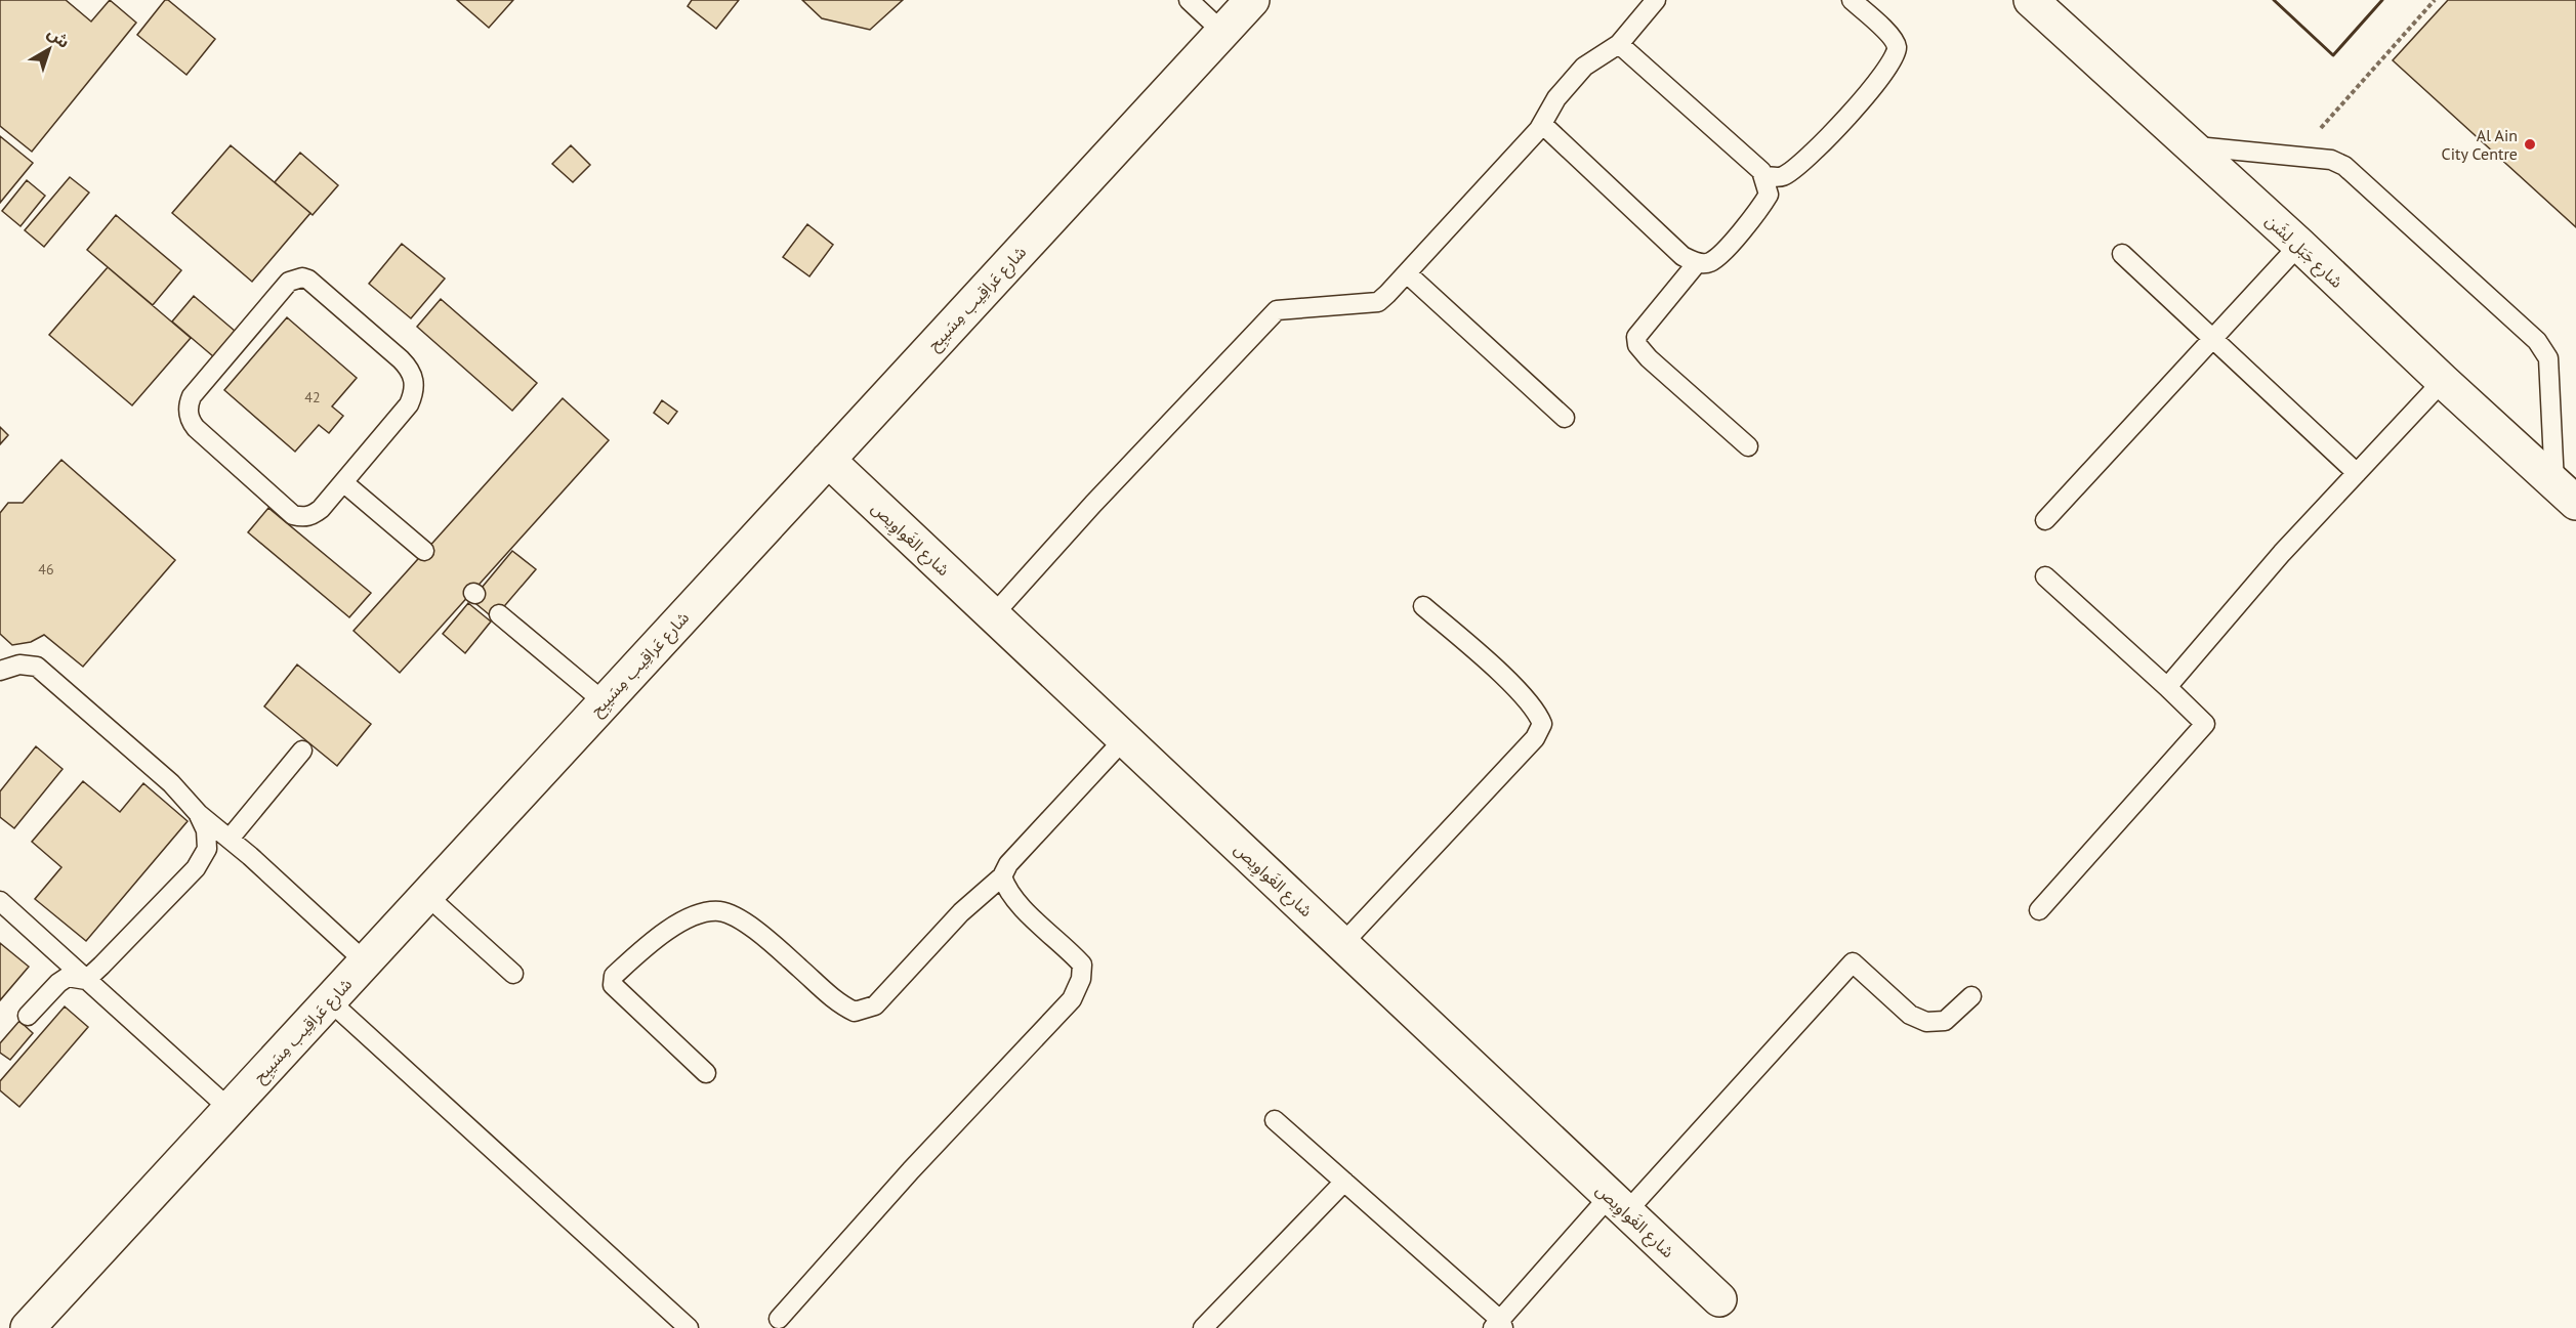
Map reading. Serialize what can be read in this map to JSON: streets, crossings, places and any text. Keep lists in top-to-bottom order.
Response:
{
  "streets": {
    "street": ["شارع جَبَل لِشَن", "شارع عَراقِيب مِسَيبِح", "شارع الغَواوِيص"]
  },
  "crossings": [
    ["شارع عَراقِيب مِسَيبِح", "شارع الغَواوِيص"]
  ],
  "places": ["Al Ain City Centre"],
  "house_numbers": ["42", "46"],
  "north": "top right"
}
